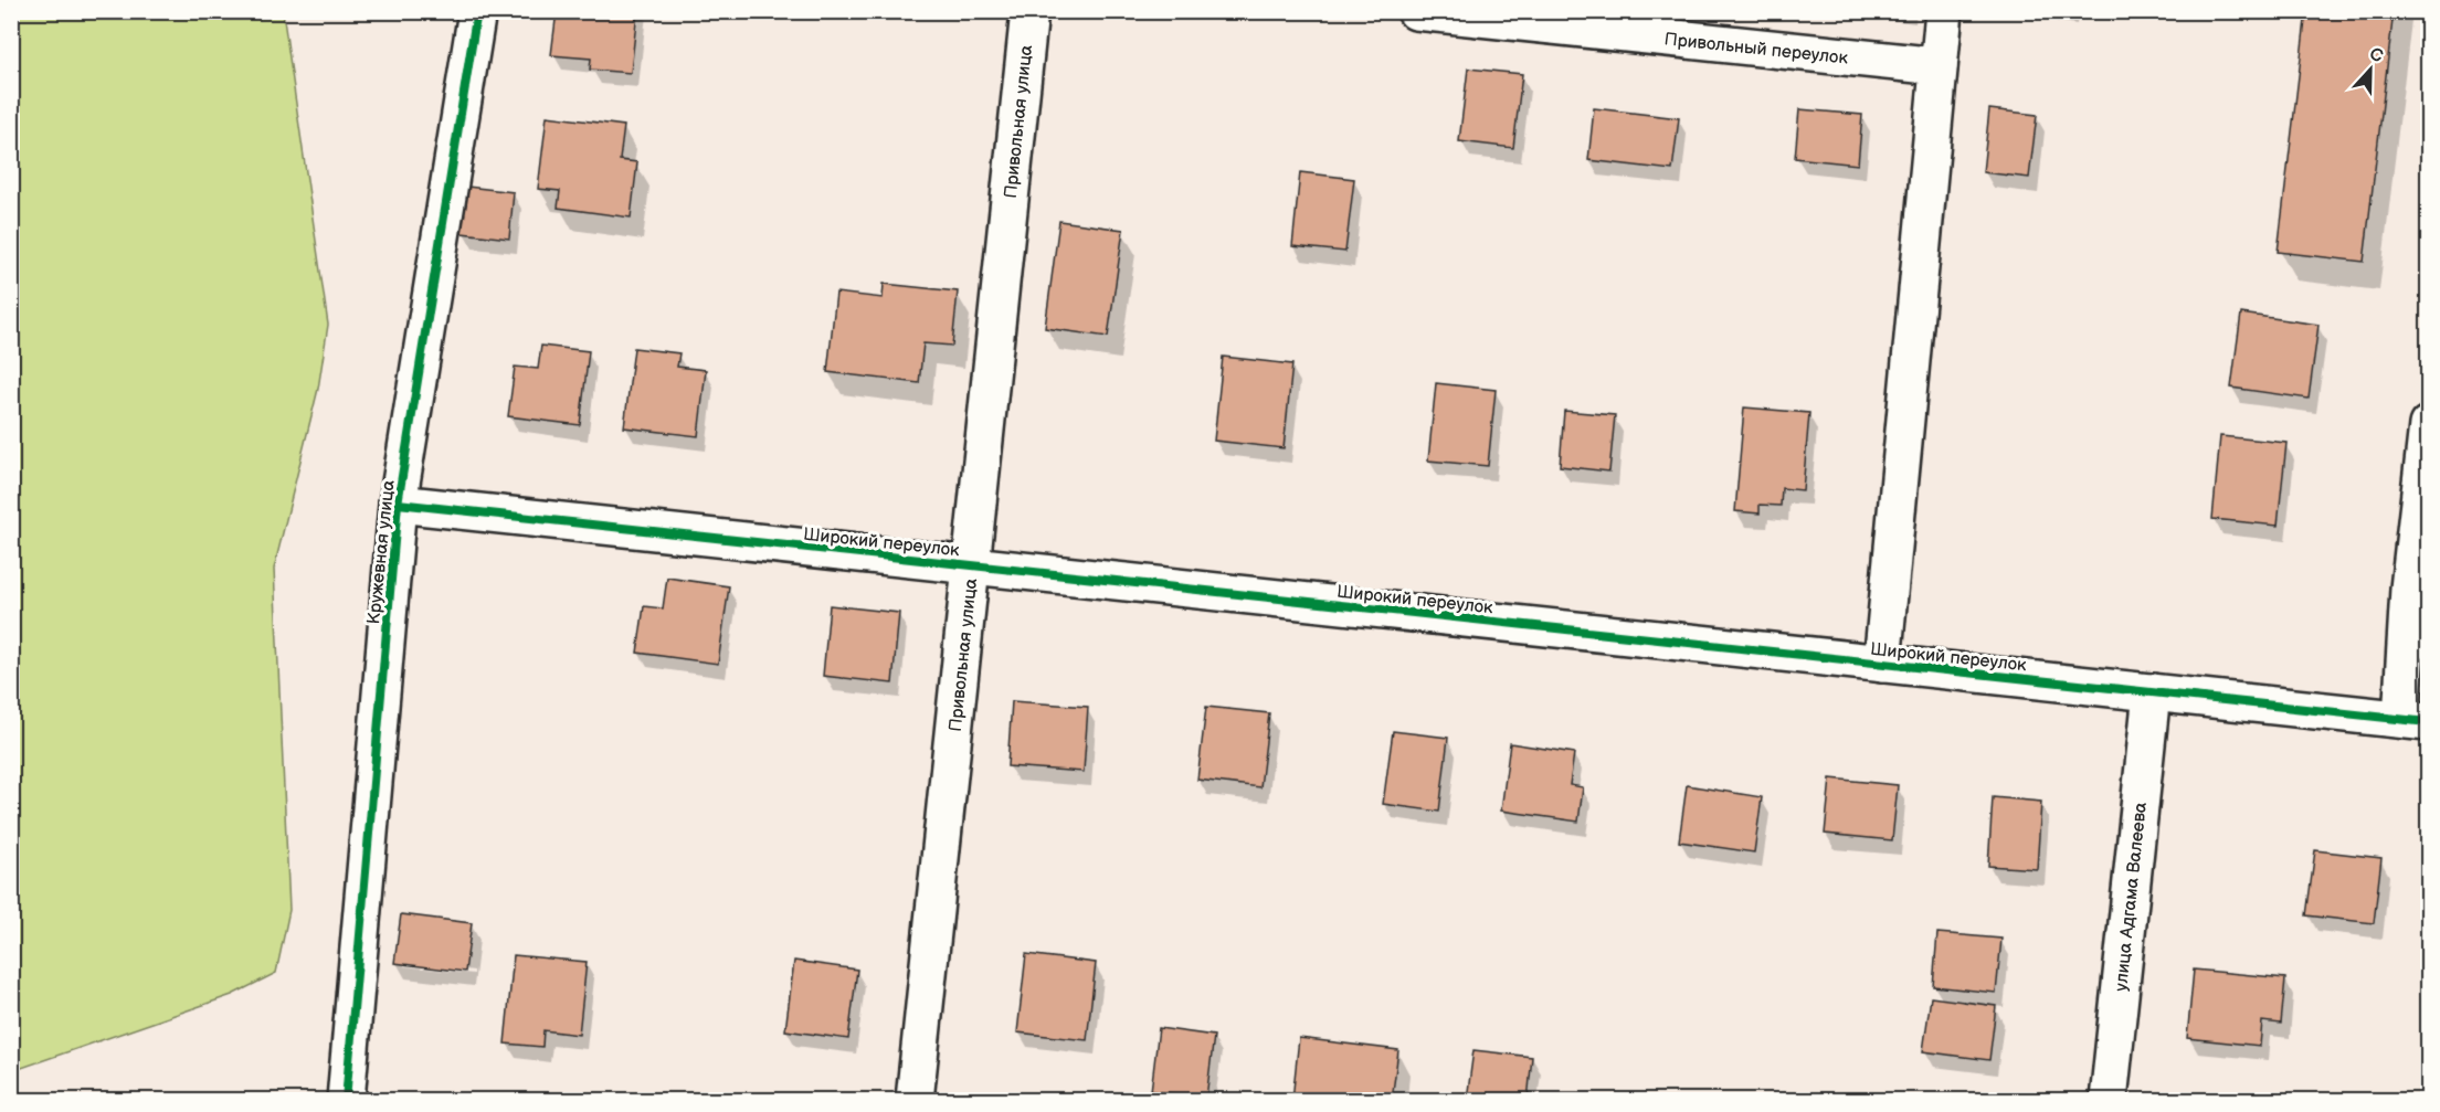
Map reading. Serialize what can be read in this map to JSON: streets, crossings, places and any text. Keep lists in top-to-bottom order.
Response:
{
  "streets": {
    "street": [
      "Привольный переулок",
      "Привольная улица",
      "Широкий переулок",
      "Кружевная улица",
      "улица Адгама Валеева"
    ]
  },
  "crossings": [
    ["Привольная улица", "Широкий переулок"],
    ["Широкий переулок", "Кружевная улица"],
    ["Широкий переулок", "улица Адгама Валеева"]
  ],
  "north": "top"
}
